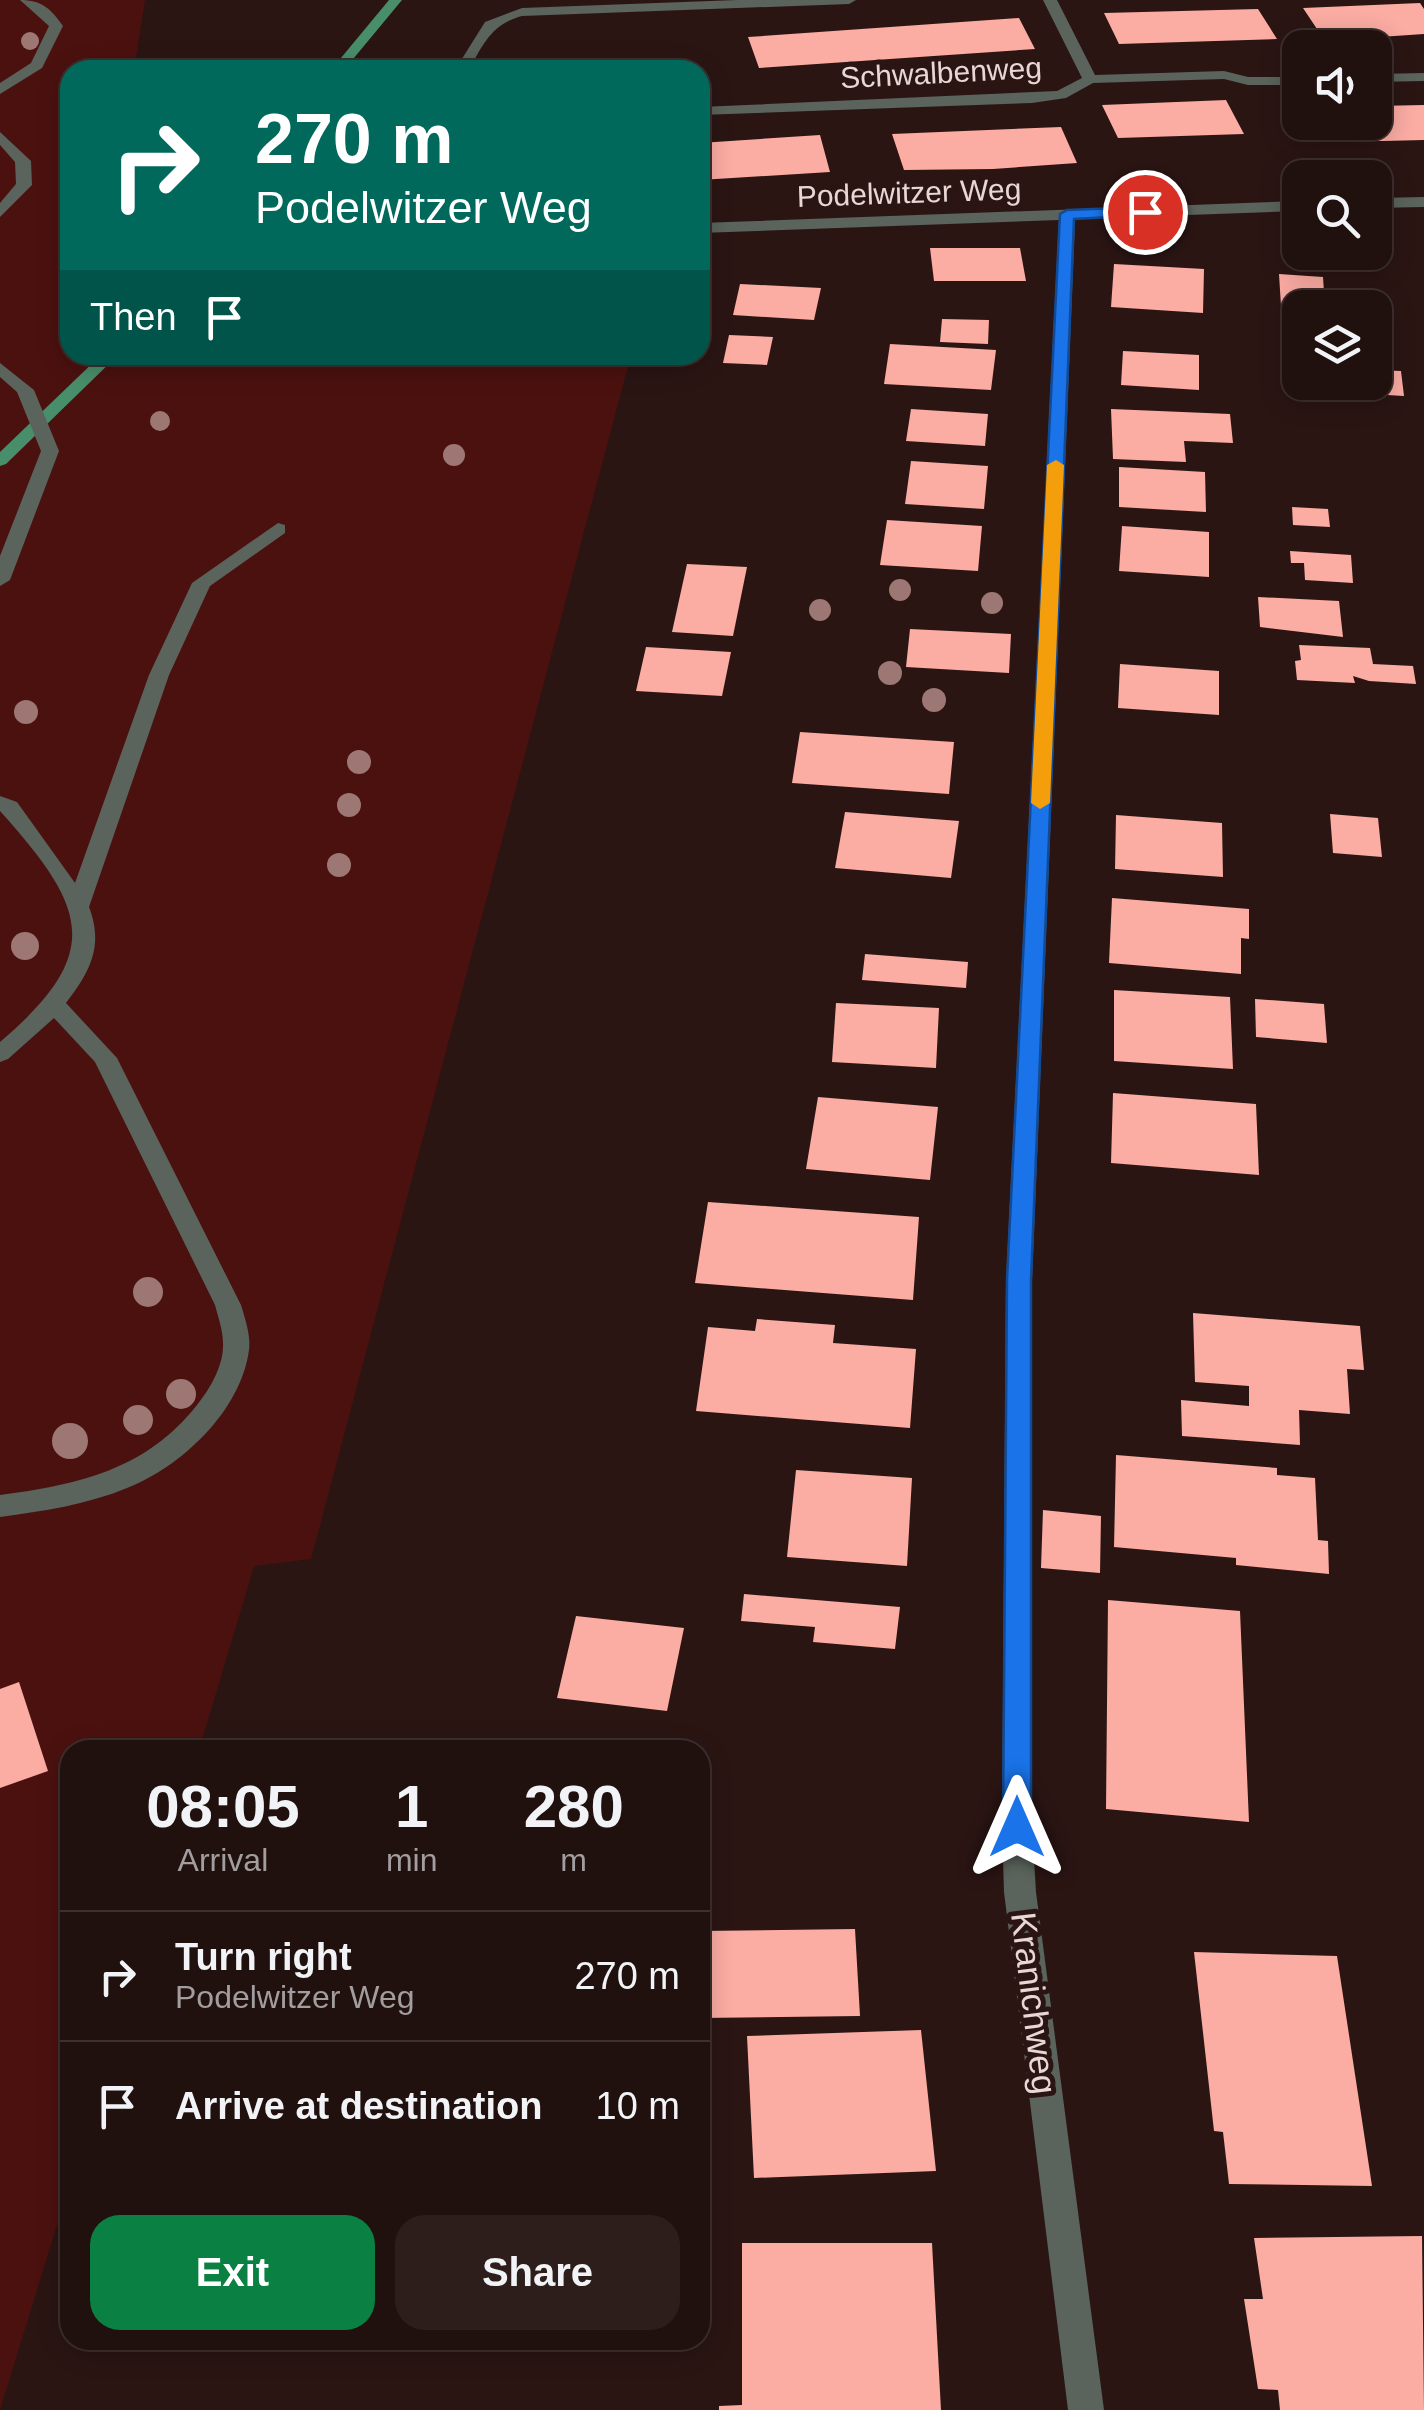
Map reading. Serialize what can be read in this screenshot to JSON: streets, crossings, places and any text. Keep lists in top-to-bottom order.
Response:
{
  "streets": {
    "street": ["Schwalbenweg", "Podelwitzer Weg", "Kranichweg"]
  },
  "crossings": [
    ["Podelwitzer Weg", "Kranichweg"]
  ],
  "page": {
    "turn": ["270 m", "Podelwitzer Weg"],
    "then": "Then",
    "eta": [
      "08:05",
      "Arrival",
      "1",
      "min",
      "280",
      "m"
    ],
    "list": [
      {
        "name": "Turn right",
        "note": "Podelwitzer Weg",
        "value": "270 m"
      },
      {
        "name": "Arrive at destination",
        "value": "10 m"
      }
    ],
    "buttons": ["Exit", "Share"]
  }
}
